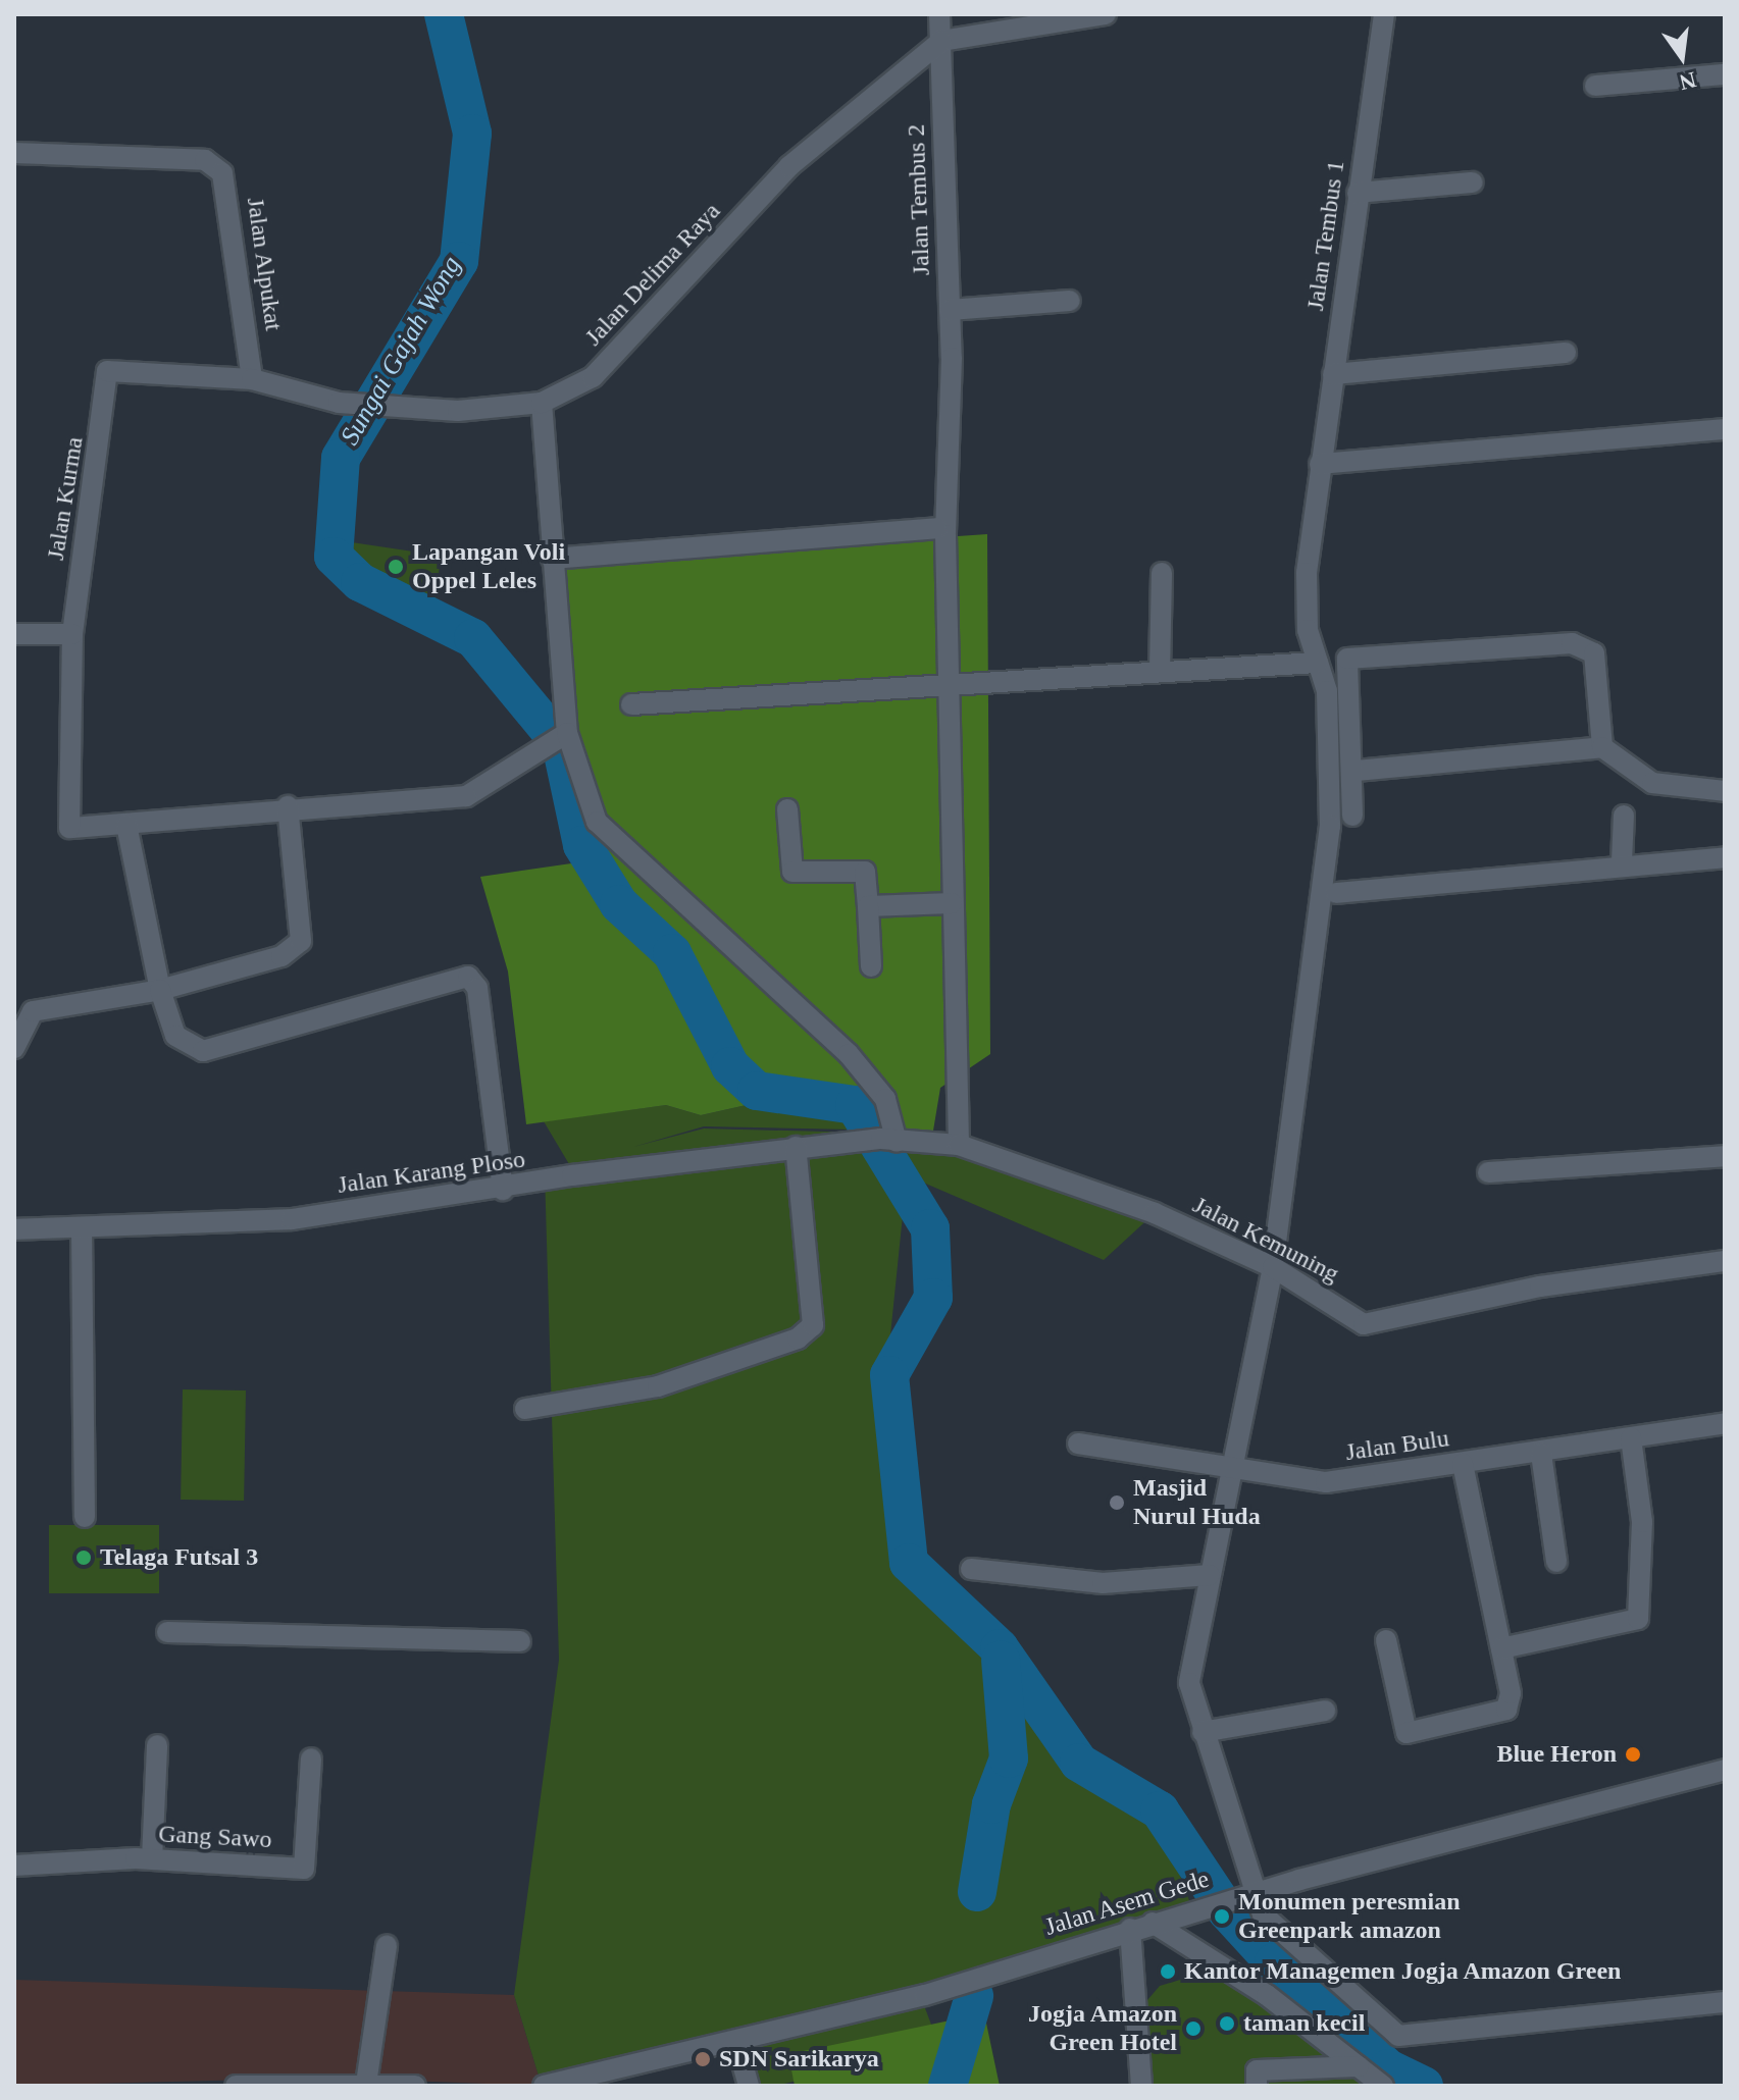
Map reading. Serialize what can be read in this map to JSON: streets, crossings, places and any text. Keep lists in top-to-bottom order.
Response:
{
  "streets": {
    "street": [
      "Jalan Tembus 2",
      "Jalan Tembus 1",
      "Jalan Alpukat",
      "Jalan Delima Raya",
      "Jalan Kurma",
      "Jalan Karang Ploso",
      "Jalan Kemuning",
      "Jalan Bulu",
      "Gang Sawo",
      "Jalan Asem Gede"
    ]
  },
  "crossings": [
    ["Jalan Tembus 2", "Jalan Delima Raya"],
    ["Jalan Tembus 2", "Jalan Kemuning"],
    ["Jalan Tembus 1", "Jalan Kemuning"],
    ["Jalan Tembus 1", "Jalan Bulu"],
    ["Jalan Tembus 1", "Jalan Asem Gede"],
    ["Jalan Alpukat", "Jalan Delima Raya"],
    ["Jalan Delima Raya", "Jalan Kurma"],
    ["Jalan Karang Ploso", "Jalan Kemuning"]
  ],
  "water": ["Sungai Gajah Wong"],
  "places": [
    "Lapangan Voli Oppel Leles",
    "Masjid Nurul Huda",
    "Telaga Futsal 3",
    "Blue Heron",
    "Monumen peresmian Greenpark amazon",
    "Kantor Managemen Jogja Amazon Green",
    "taman kecil",
    "Jogja Amazon Green Hotel",
    "SDN Sarikarya"
  ],
  "north": "bottom"
}
